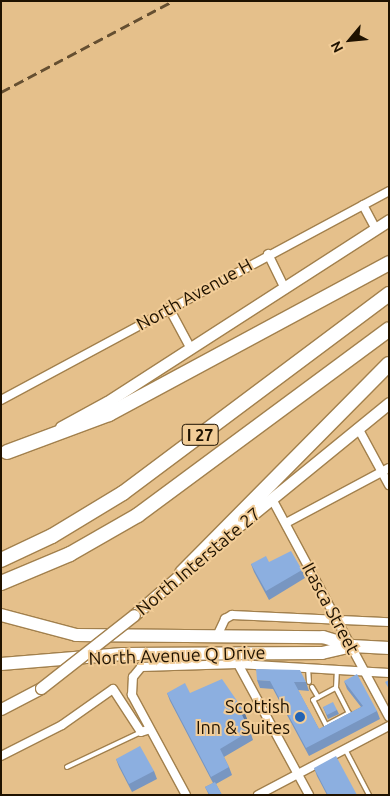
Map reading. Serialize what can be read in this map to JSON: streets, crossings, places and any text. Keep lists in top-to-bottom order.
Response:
{
  "streets": {
    "highway": ["I 27"],
    "main road": ["North Interstate 27", "North Avenue Q Drive"],
    "street": ["North Avenue H", "Itasca Street"]
  },
  "crossings": [
    ["North Interstate 27", "Itasca Street"],
    ["Itasca Street", "North Avenue Q Drive"]
  ],
  "places": ["Scottish Inn & Suites"],
  "north": "bottom left"
}
